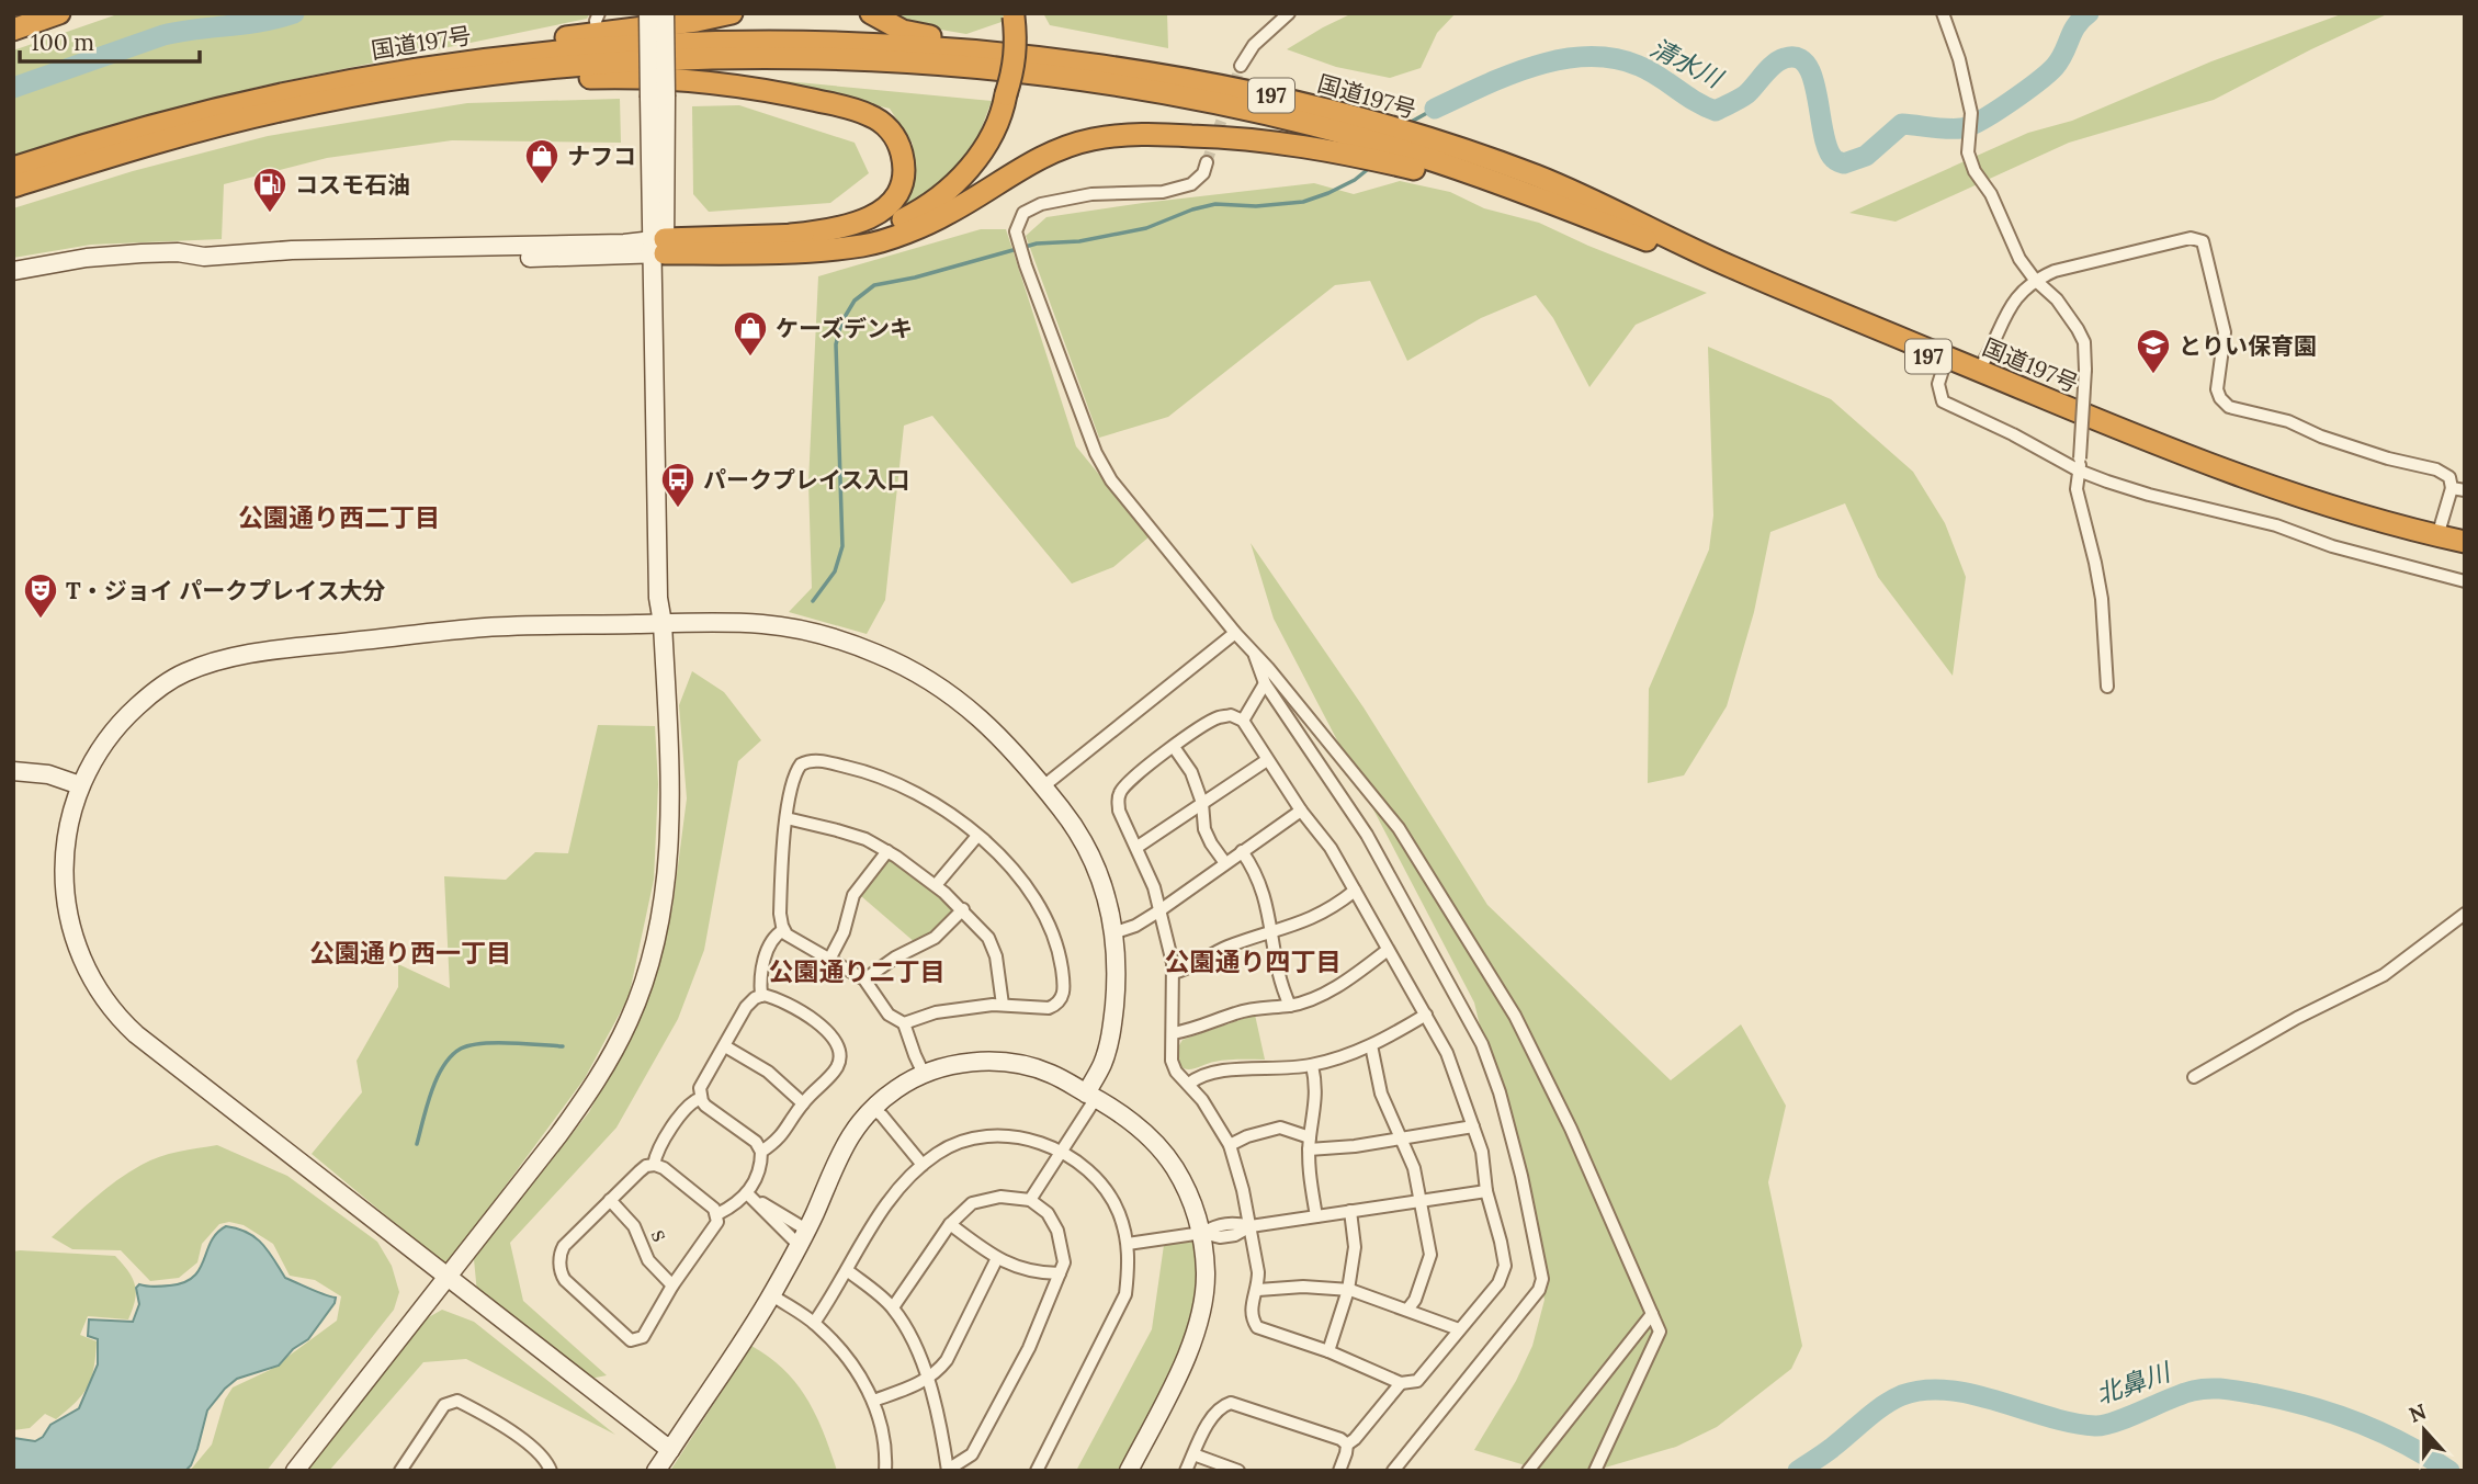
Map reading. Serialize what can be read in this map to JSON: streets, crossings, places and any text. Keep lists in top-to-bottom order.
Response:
{
  "streets": {
    "highway": ["国道197号", "197"],
    "street": ["s"]
  },
  "districts": [
    "公園通り西二丁目",
    "公園通り西一丁目",
    "公園通り四丁目",
    "公園通り二丁目"
  ],
  "water": ["清水川", "北鼻川"],
  "places": {
    "shop": ["ナフコ", "ケーズデンキ"],
    "fuel station": ["コスモ石油"],
    "school or university": ["とりい保育園"],
    "bus stop": ["パークプレイス入口"],
    "theatre": ["T・ジョイ パークプレイス大分"]
  },
  "scale_bar": "100 m",
  "north": "top"
}
